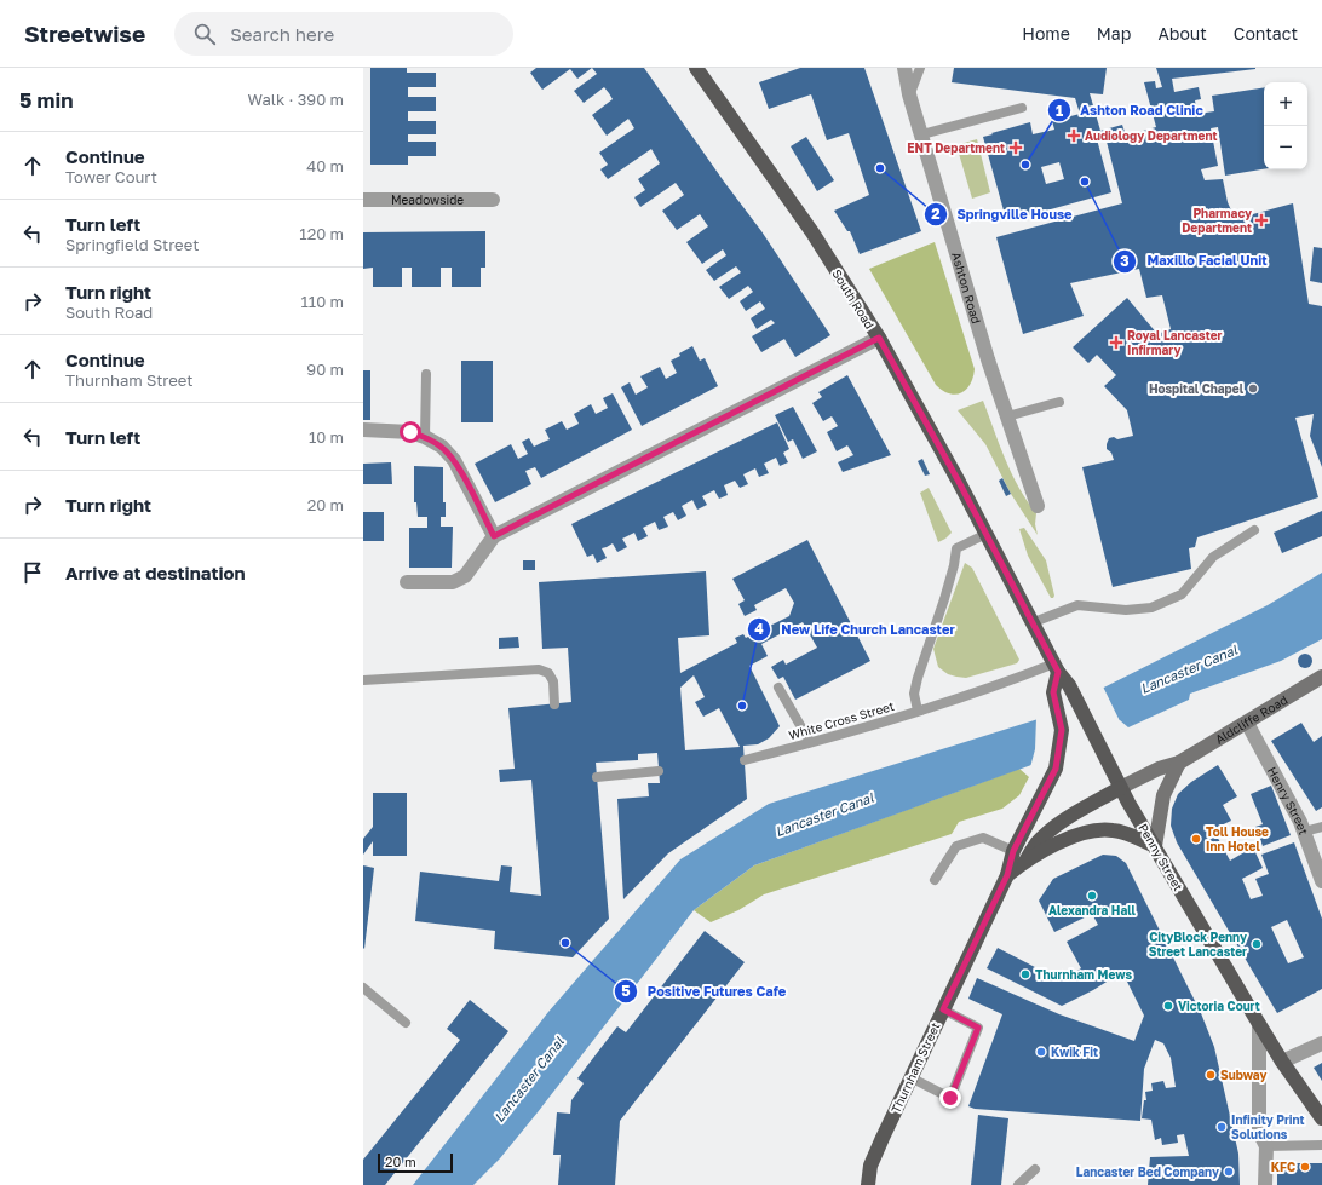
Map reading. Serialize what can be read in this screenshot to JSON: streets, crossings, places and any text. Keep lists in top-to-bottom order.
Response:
{
  "streets": {
    "main road": ["South Road", "Penny Street", "Thurnham Street"],
    "street": [
      "Meadowside",
      "Ashton Road",
      "Aldcliffe Road",
      "Henry Street"
    ],
    "lane": ["White Cross Street"]
  },
  "crossings": [
    ["South Road", "White Cross Street"],
    ["South Road", "Penny Street"],
    ["South Road", "Thurnham Street"],
    ["White Cross Street", "Thurnham Street"],
    ["Aldcliffe Road", "Henry Street"],
    ["Aldcliffe Road", "Penny Street"],
    ["Aldcliffe Road", "Thurnham Street"],
    ["Penny Street", "Thurnham Street"]
  ],
  "water": ["Lancaster Canal"],
  "places": {
    "health": [
      "Audiology Department",
      "ENT Department",
      "Pharmacy Department",
      "Royal Lancaster Infirmary"
    ],
    "other": [
      "Ashton Road Clinic",
      "Springville House",
      "Maxillo Facial Unit",
      "Hospital Chapel",
      "New Life Church Lancaster",
      "Toll House Inn Hotel",
      "Alexandra Hall",
      "Positive Futures Cafe",
      "CityBlock Penny Street Lancaster",
      "Thurnham Mews",
      "Victoria Court",
      "Kwik Fit",
      "Subway",
      "Infinity Print Solutions",
      "KFC",
      "Lancaster Bed Company"
    ]
  },
  "scale_bar": "20 m",
  "page": {
    "header": "Streetwise",
    "search": "Search here",
    "nav": [
      "Home",
      "Map",
      "About",
      "Contact"
    ],
    "heading": ["5 min", "Walk · 390 m"],
    "map_buttons": ["+", "−"],
    "list": [
      ["Continue", "Tower Court", "40 m"],
      ["Turn left", "Springfield Street", "120 m"],
      ["Turn right", "South Road", "110 m"],
      ["Continue", "Thurnham Street", "90 m"],
      ["Turn left", "10 m"],
      ["Turn right", "20 m"],
      "Arrive at destination"
    ],
    "scale": "20 m"
  }
}
